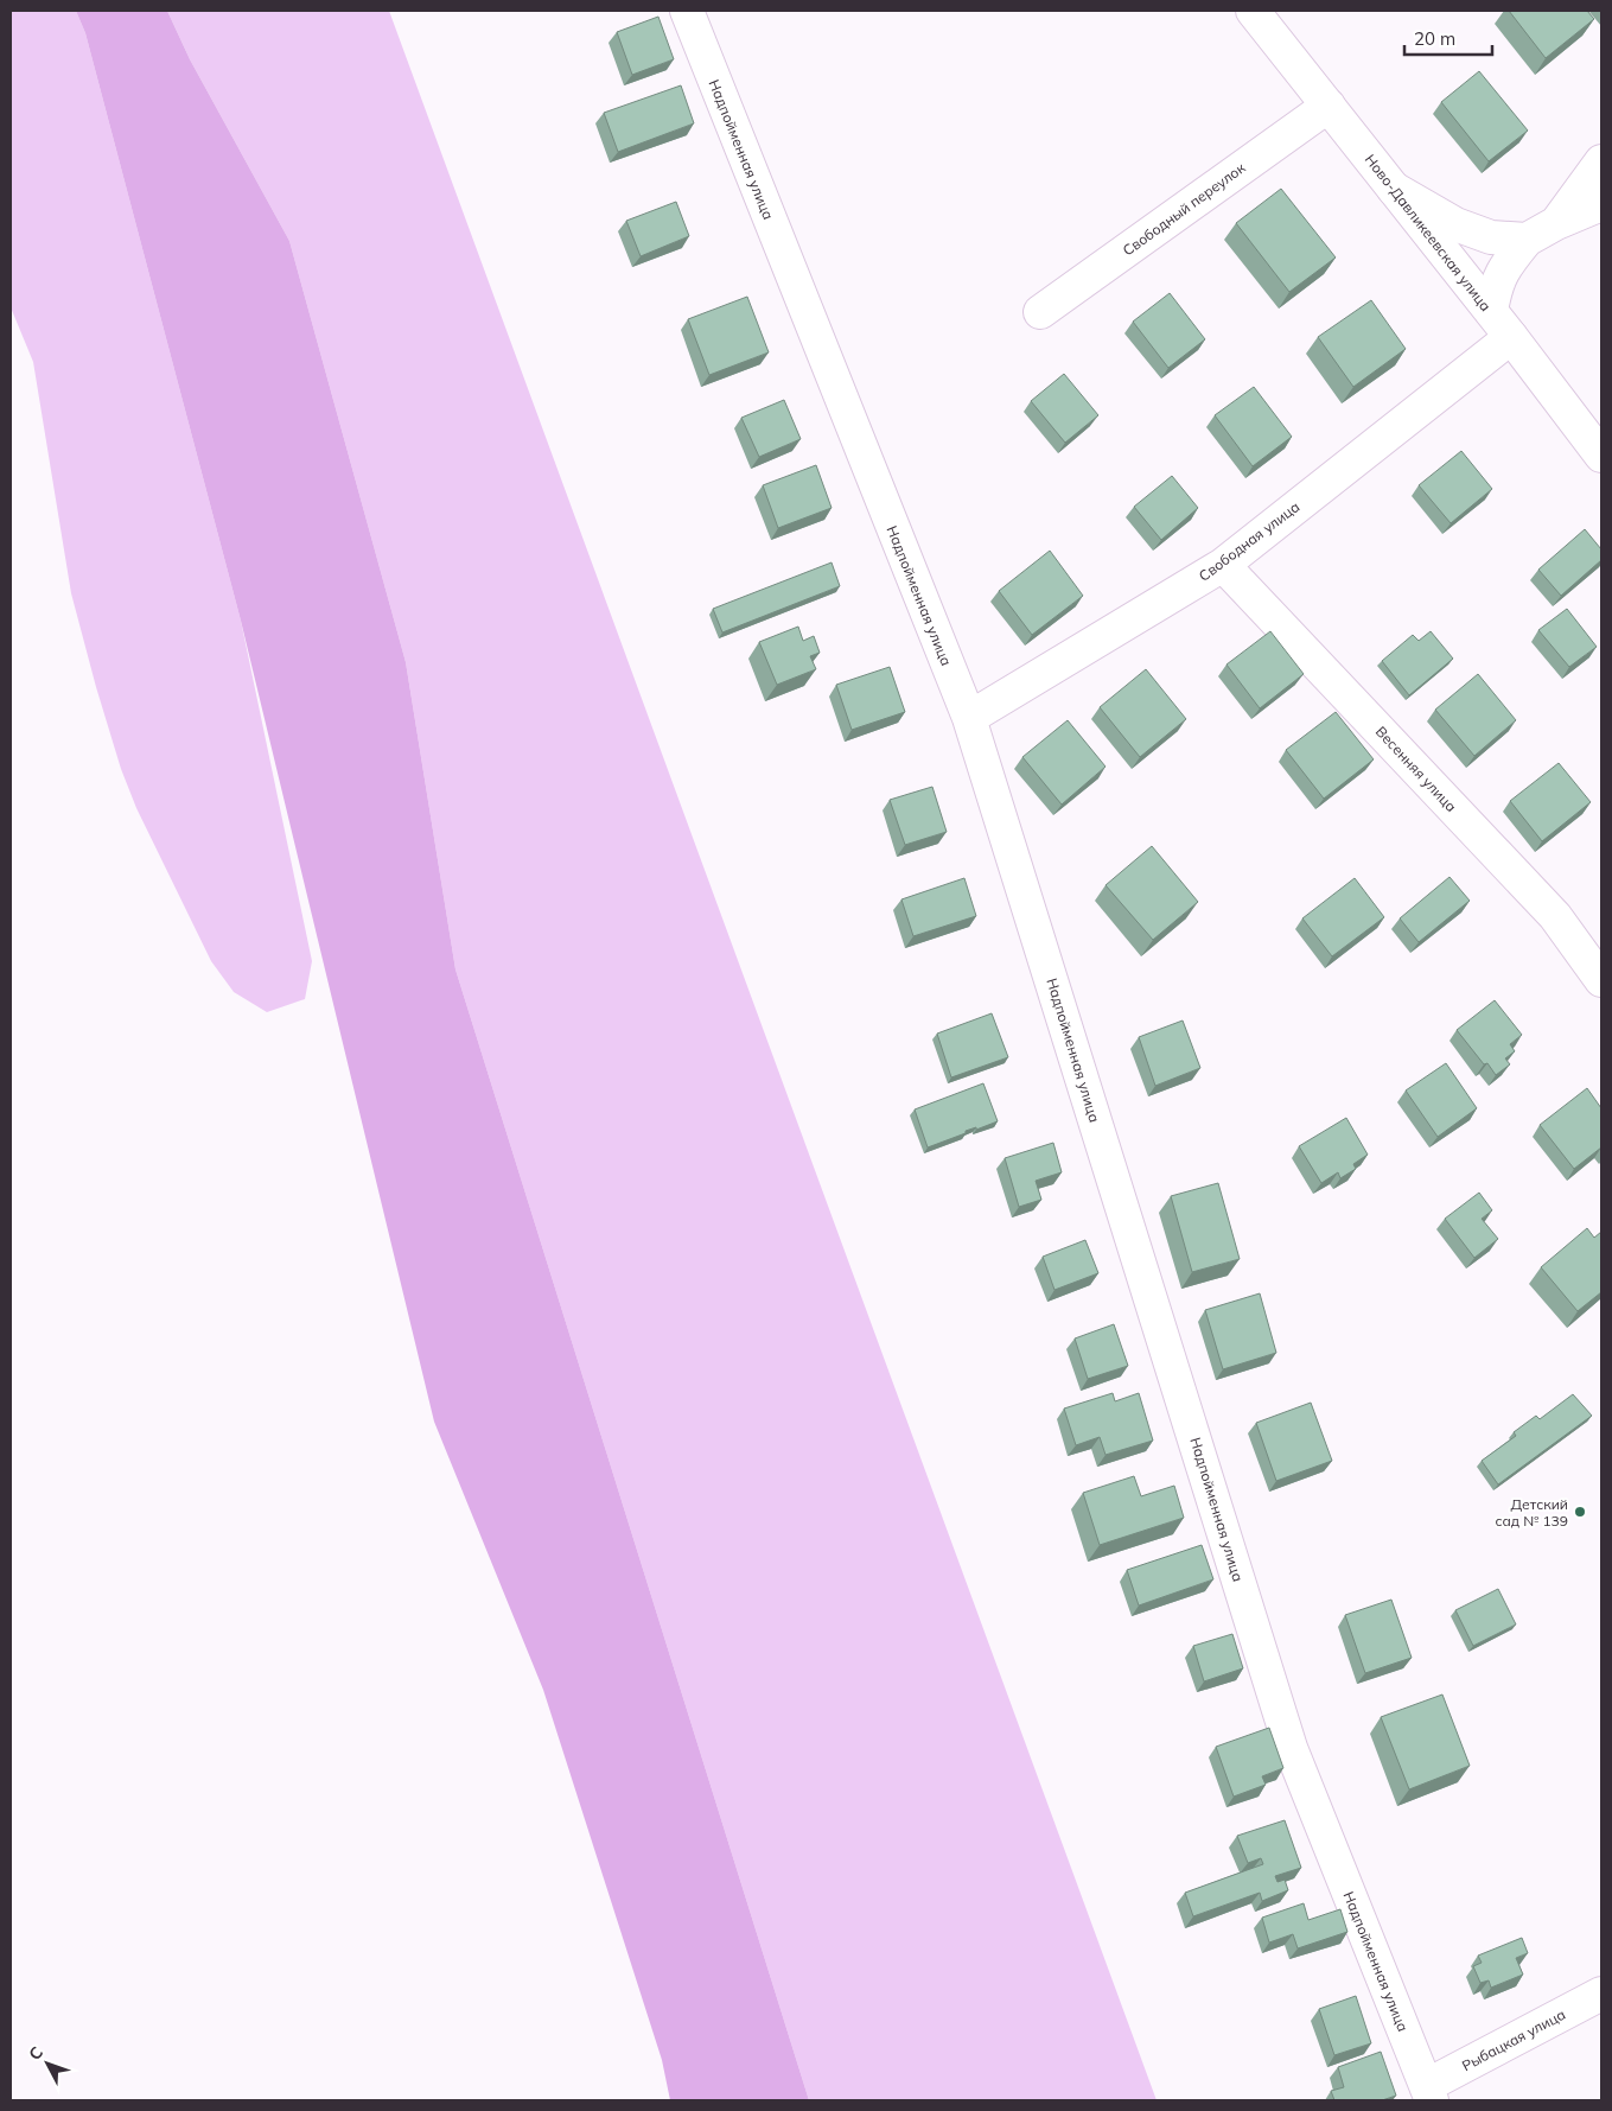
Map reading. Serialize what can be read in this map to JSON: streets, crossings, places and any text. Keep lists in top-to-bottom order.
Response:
{
  "streets": {
    "street": [
      "Надпойменная улица",
      "Свободный переулок",
      "Ново-Давликеевская улица",
      "Свободная улица",
      "Весенняя улица",
      "Рыбацкая улица"
    ]
  },
  "crossings": [
    ["Надпойменная улица", "Свободная улица"],
    ["Надпойменная улица", "Рыбацкая улица"],
    ["Свободный переулок", "Ново-Давликеевская улица"],
    ["Ново-Давликеевская улица", "Свободная улица"],
    ["Свободная улица", "Весенняя улица"]
  ],
  "places": ["Детский сад № 139"],
  "scale_bar": "20 m",
  "north": "top left"
}
